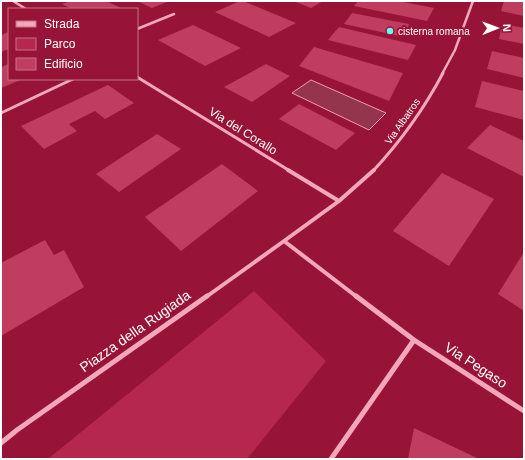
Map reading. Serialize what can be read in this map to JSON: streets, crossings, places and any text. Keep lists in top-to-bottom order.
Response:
{
  "streets": {
    "street": [
      "Via Albatros",
      "Via del Corallo",
      "Piazza della Rugiada",
      "Via Pegaso"
    ]
  },
  "crossings": [
    ["Via Albatros", "Via del Corallo"],
    ["Via Albatros", "Piazza della Rugiada"]
  ],
  "places": ["cisterna romana"],
  "legend": ["Strada", "Parco", "Edificio"],
  "north": "right"
}
